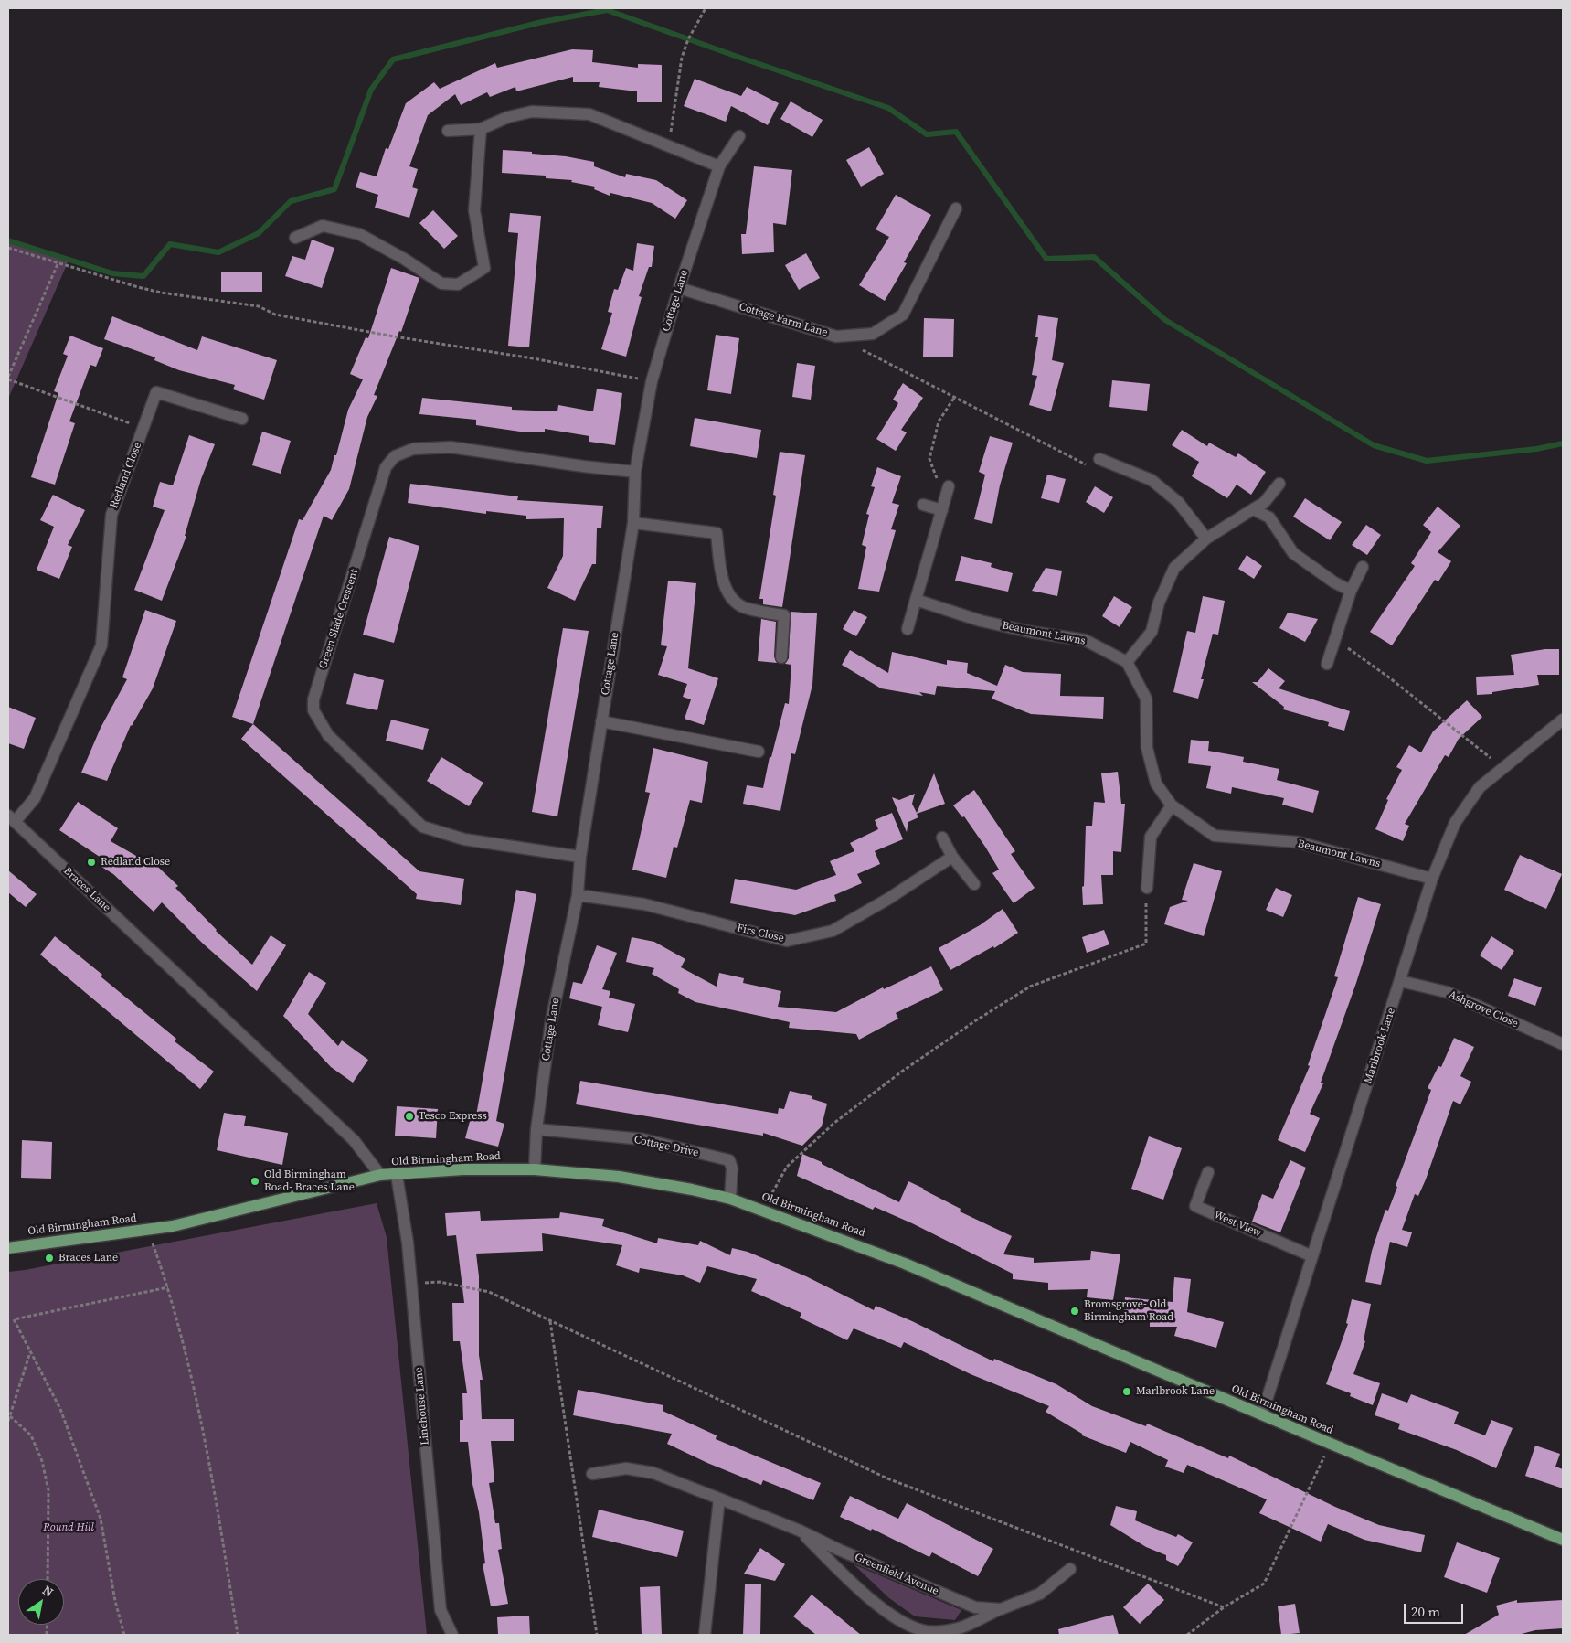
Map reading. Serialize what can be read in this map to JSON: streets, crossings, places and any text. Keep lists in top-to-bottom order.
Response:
{
  "streets": {
    "main road": ["Old Birmingham Road"],
    "street": [
      "Cottage Lane",
      "Cottage Farm Lane",
      "Redland Close",
      "Green Slade Crescent",
      "Beaumont Lawns",
      "Braces Lane",
      "Firs Close",
      "Ashgrove Close",
      "Marlbrook Lane",
      "Cottage Drive",
      "West View",
      "Linehouse Lane",
      "Greenfield Avenue"
    ]
  },
  "crossings": [
    ["Cottage Lane", "Cottage Farm Lane"],
    ["Cottage Lane", "Green Slade Crescent"],
    ["Cottage Lane", "Firs Close"],
    ["Cottage Lane", "Cottage Drive"],
    ["Cottage Lane", "Old Birmingham Road"],
    ["Redland Close", "Braces Lane"],
    ["Beaumont Lawns", "Marlbrook Lane"],
    ["Braces Lane", "Old Birmingham Road"],
    ["Ashgrove Close", "Marlbrook Lane"],
    ["Marlbrook Lane", "Old Birmingham Road"],
    ["Marlbrook Lane", "West View"],
    ["Cottage Drive", "Old Birmingham Road"],
    ["Old Birmingham Road", "Linehouse Lane"]
  ],
  "parks": ["Round Hill"],
  "places": [
    "Redland Close",
    "Tesco Express",
    "Old Birmingham Road- Braces Lane",
    "Braces Lane",
    "Bromsgrove- Old Birmingham Road",
    "Marlbrook Lane"
  ],
  "scale_bar": "20 m",
  "north": "top right"
}
